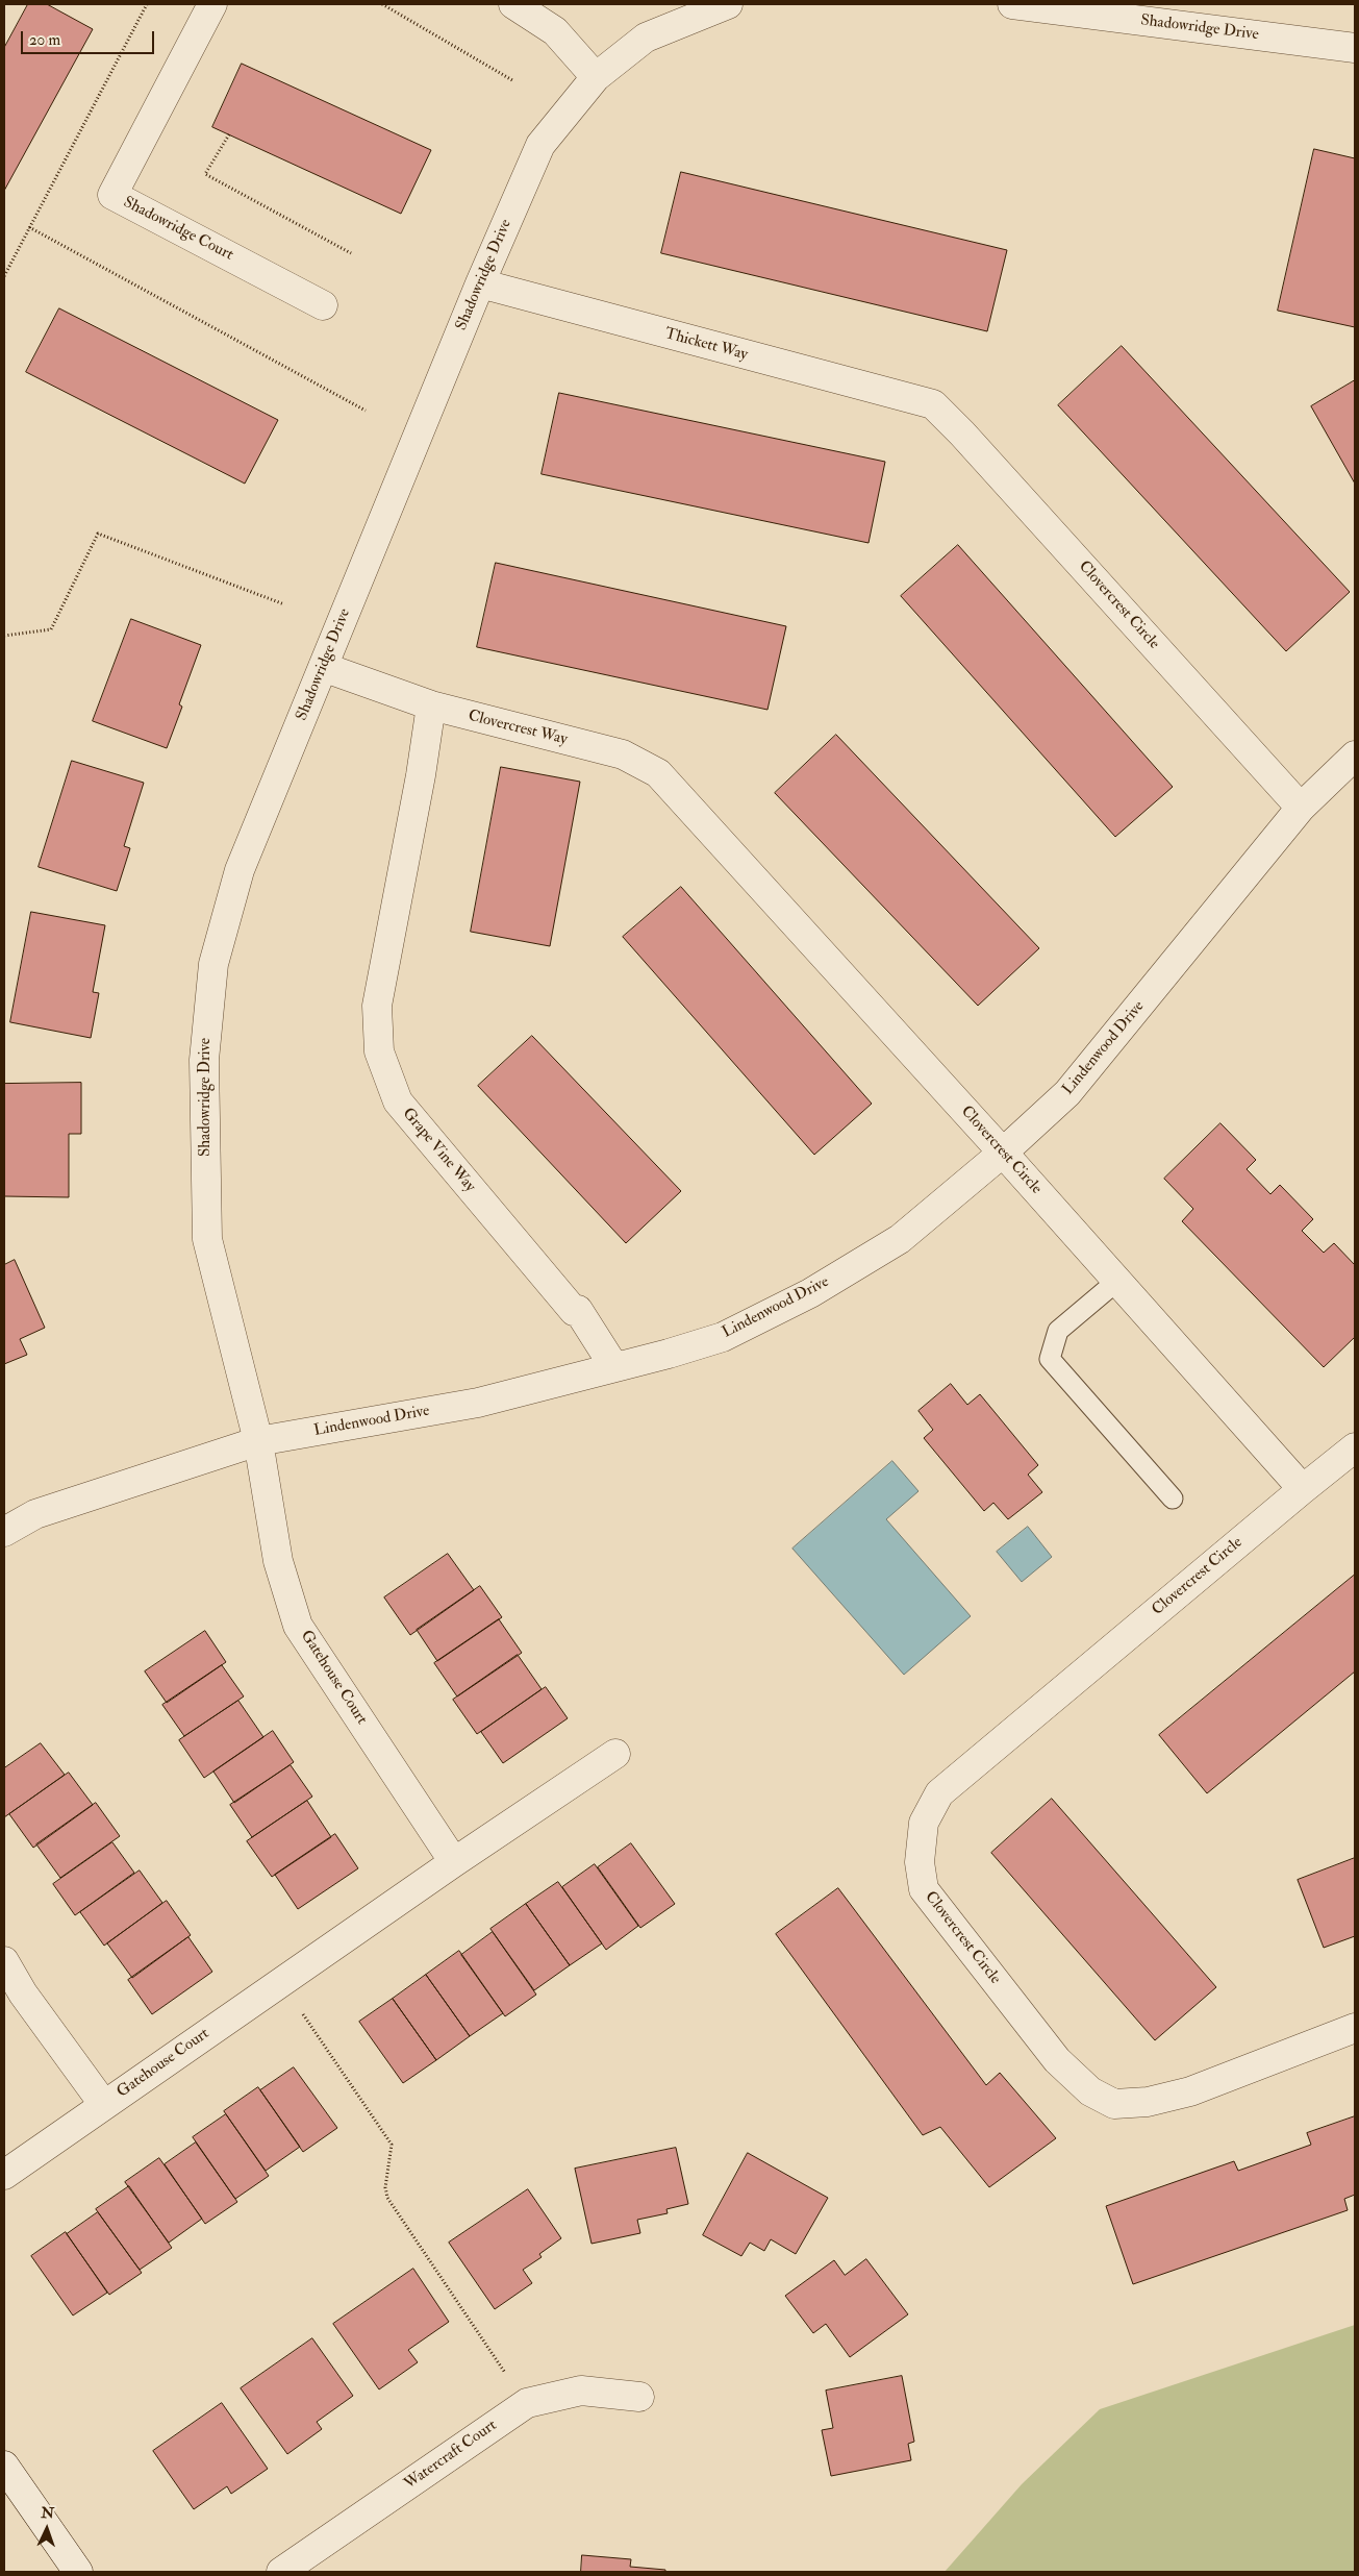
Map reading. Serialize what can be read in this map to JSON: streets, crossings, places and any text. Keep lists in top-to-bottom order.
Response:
{
  "streets": {
    "street": [
      "Shadowridge Drive",
      "Shadowridge Court",
      "Thickett Way",
      "Clovercrest Circle",
      "Clovercrest Way",
      "Lindenwood Drive",
      "Grape Vine Way",
      "Gatehouse Court",
      "Watercraft Court"
    ]
  },
  "crossings": [
    ["Shadowridge Drive", "Thickett Way"],
    ["Shadowridge Drive", "Clovercrest Way"],
    ["Shadowridge Drive", "Lindenwood Drive"],
    ["Shadowridge Drive", "Gatehouse Court"],
    ["Thickett Way", "Clovercrest Circle"],
    ["Clovercrest Circle", "Clovercrest Way"],
    ["Clovercrest Circle", "Lindenwood Drive"],
    ["Clovercrest Way", "Grape Vine Way"],
    ["Lindenwood Drive", "Grape Vine Way"],
    ["Lindenwood Drive", "Gatehouse Court"]
  ],
  "scale_bar": "20 m",
  "north": "top"
}
